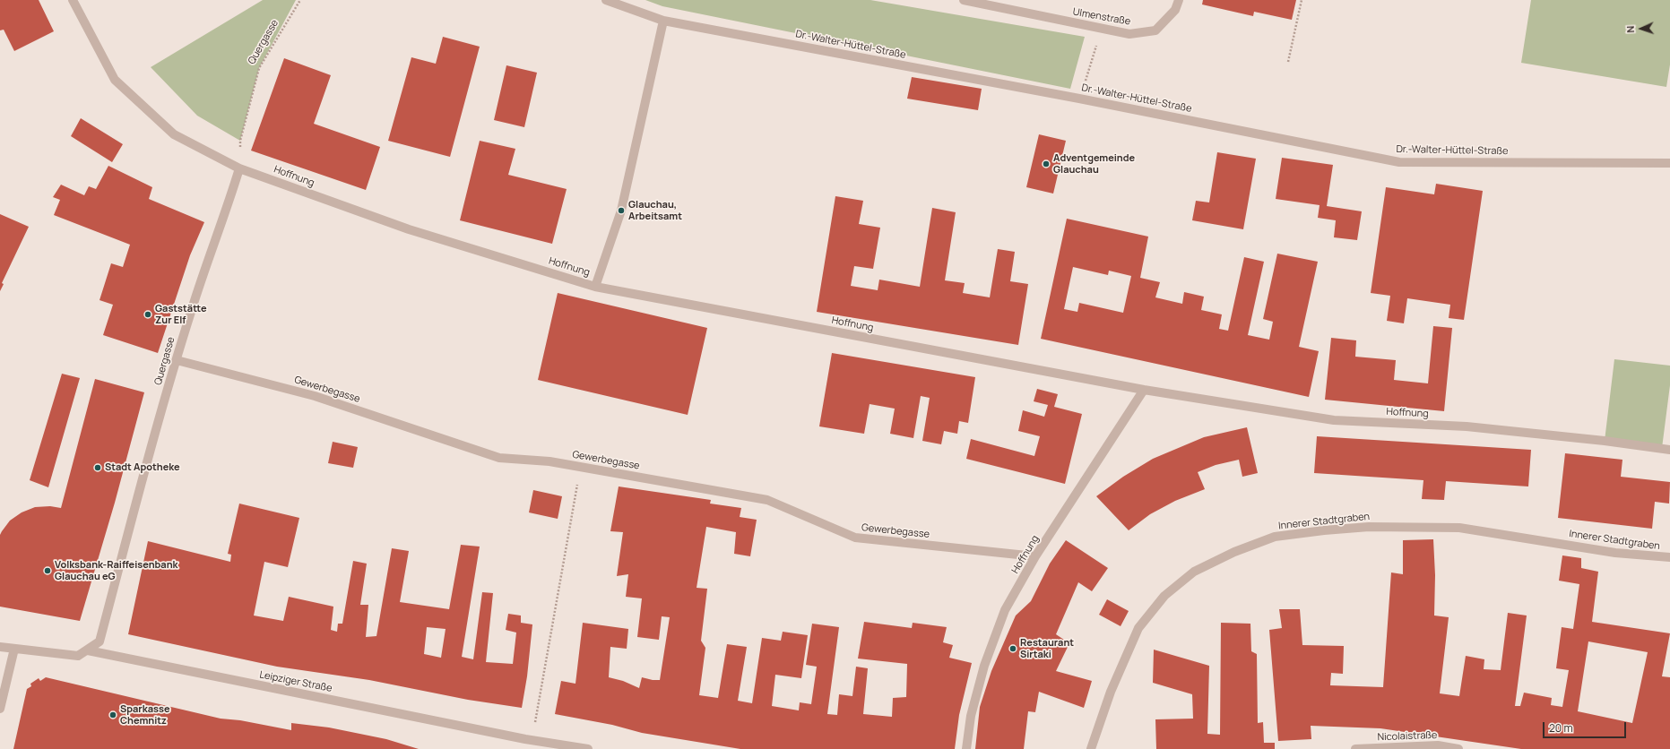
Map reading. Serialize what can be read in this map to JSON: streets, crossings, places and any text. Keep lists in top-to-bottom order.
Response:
{
  "streets": {
    "street": [
      "Ulmenstraße",
      "Quergasse",
      "Dr.-Walter-Hüttel-Straße",
      "Hoffnung",
      "Gewerbegasse",
      "Innerer Stadtgraben",
      "Leipziger Straße",
      "Nicolaistraße"
    ]
  },
  "crossings": [
    ["Quergasse", "Hoffnung"],
    ["Quergasse", "Gewerbegasse"],
    ["Quergasse", "Leipziger Straße"],
    ["Hoffnung", "Gewerbegasse"]
  ],
  "places": [
    "Adventgemeinde Glauchau",
    "Glauchau, Arbeitsamt",
    "Gaststätte Zur Elf",
    "Stadt Apotheke",
    "Volksbank-Raiffeisenbank Glauchau eG",
    "Restaurant Sirtaki",
    "Sparkasse Chemnitz"
  ],
  "scale_bar": "20 m",
  "north": "left"
}
